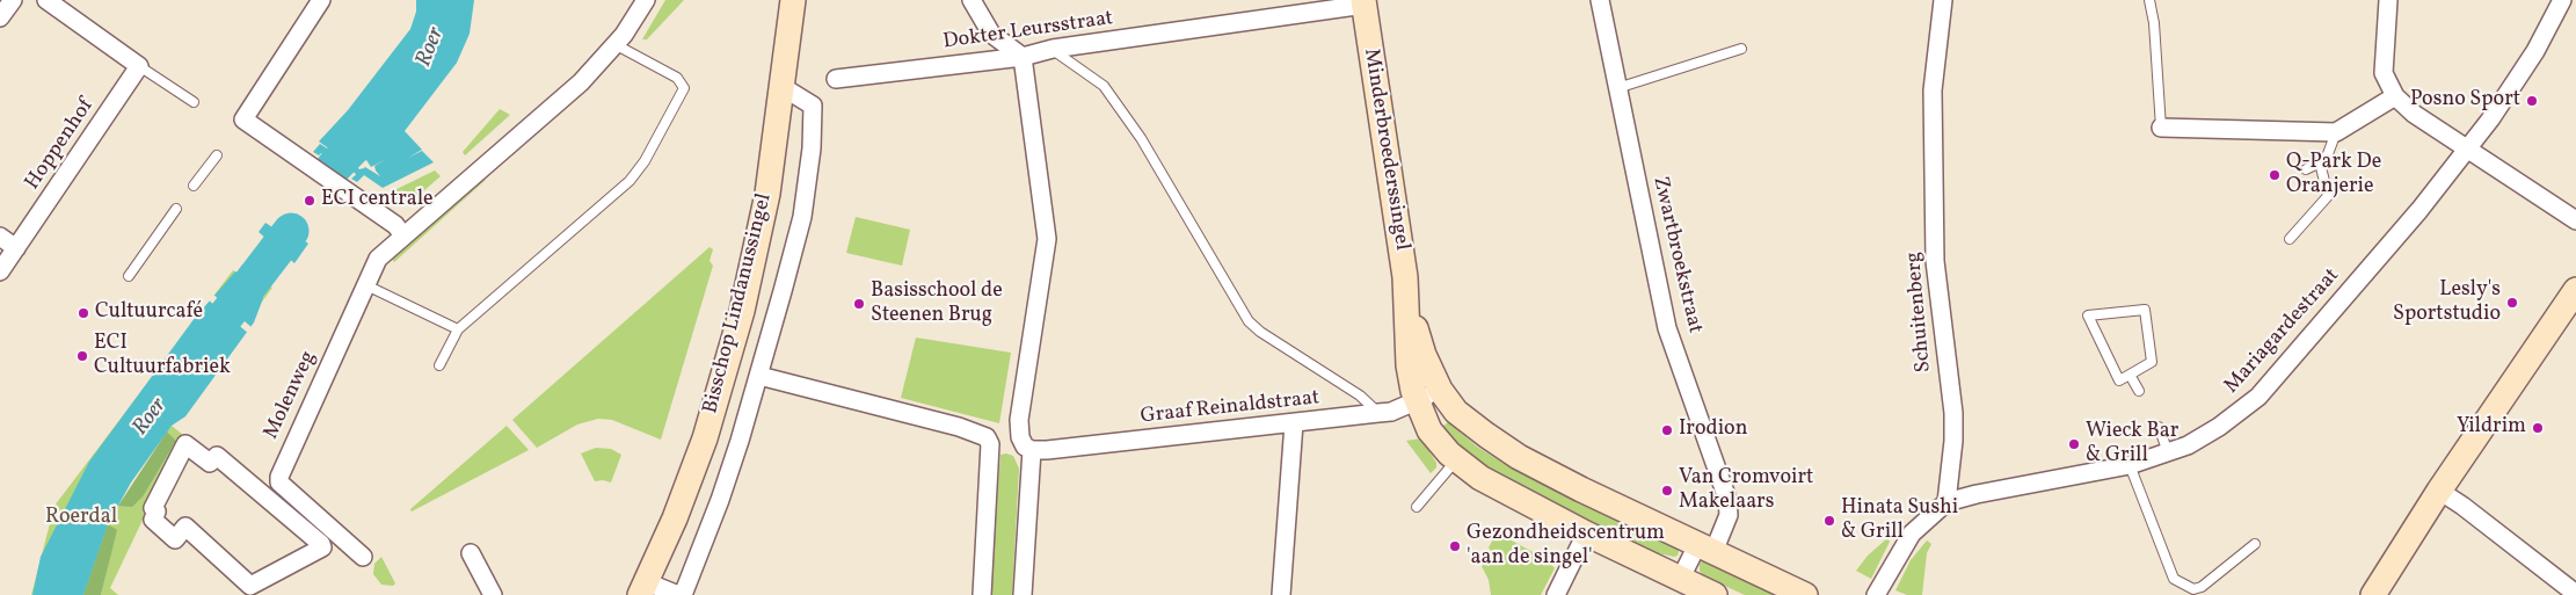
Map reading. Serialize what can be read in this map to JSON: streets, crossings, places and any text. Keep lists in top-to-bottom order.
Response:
{
  "streets": {
    "main road": ["Minderbroederssingel", "Bisschop Lindanussingel"],
    "street": [
      "Dokter Leursstraat",
      "Hoppenhof",
      "Zwartbroekstraat",
      "Schuitenberg",
      "Mariagardestraat",
      "Molenweg",
      "Graaf Reinaldstraat"
    ]
  },
  "crossings": [
    ["Dokter Leursstraat", "Minderbroederssingel"],
    ["Minderbroederssingel", "Zwartbroekstraat"],
    ["Minderbroederssingel", "Graaf Reinaldstraat"],
    ["Schuitenberg", "Mariagardestraat"]
  ],
  "water": ["Roer"],
  "parks": ["Roerdal"],
  "places": [
    "Posno Sport",
    "Q-Park De Oranjerie",
    "ECI centrale",
    "Lesly's Sportstudio",
    "Basisschool de Steenen Brug",
    "Cultuurcafé",
    "ECI Cultuurfabriek",
    "Yildrim",
    "Irodion",
    "Wieck Bar & Grill",
    "Van Cromvoirt Makelaars",
    "Hinata Sushi & Grill",
    "Gezondheidscentrum 'aan de singel'"
  ]
}
